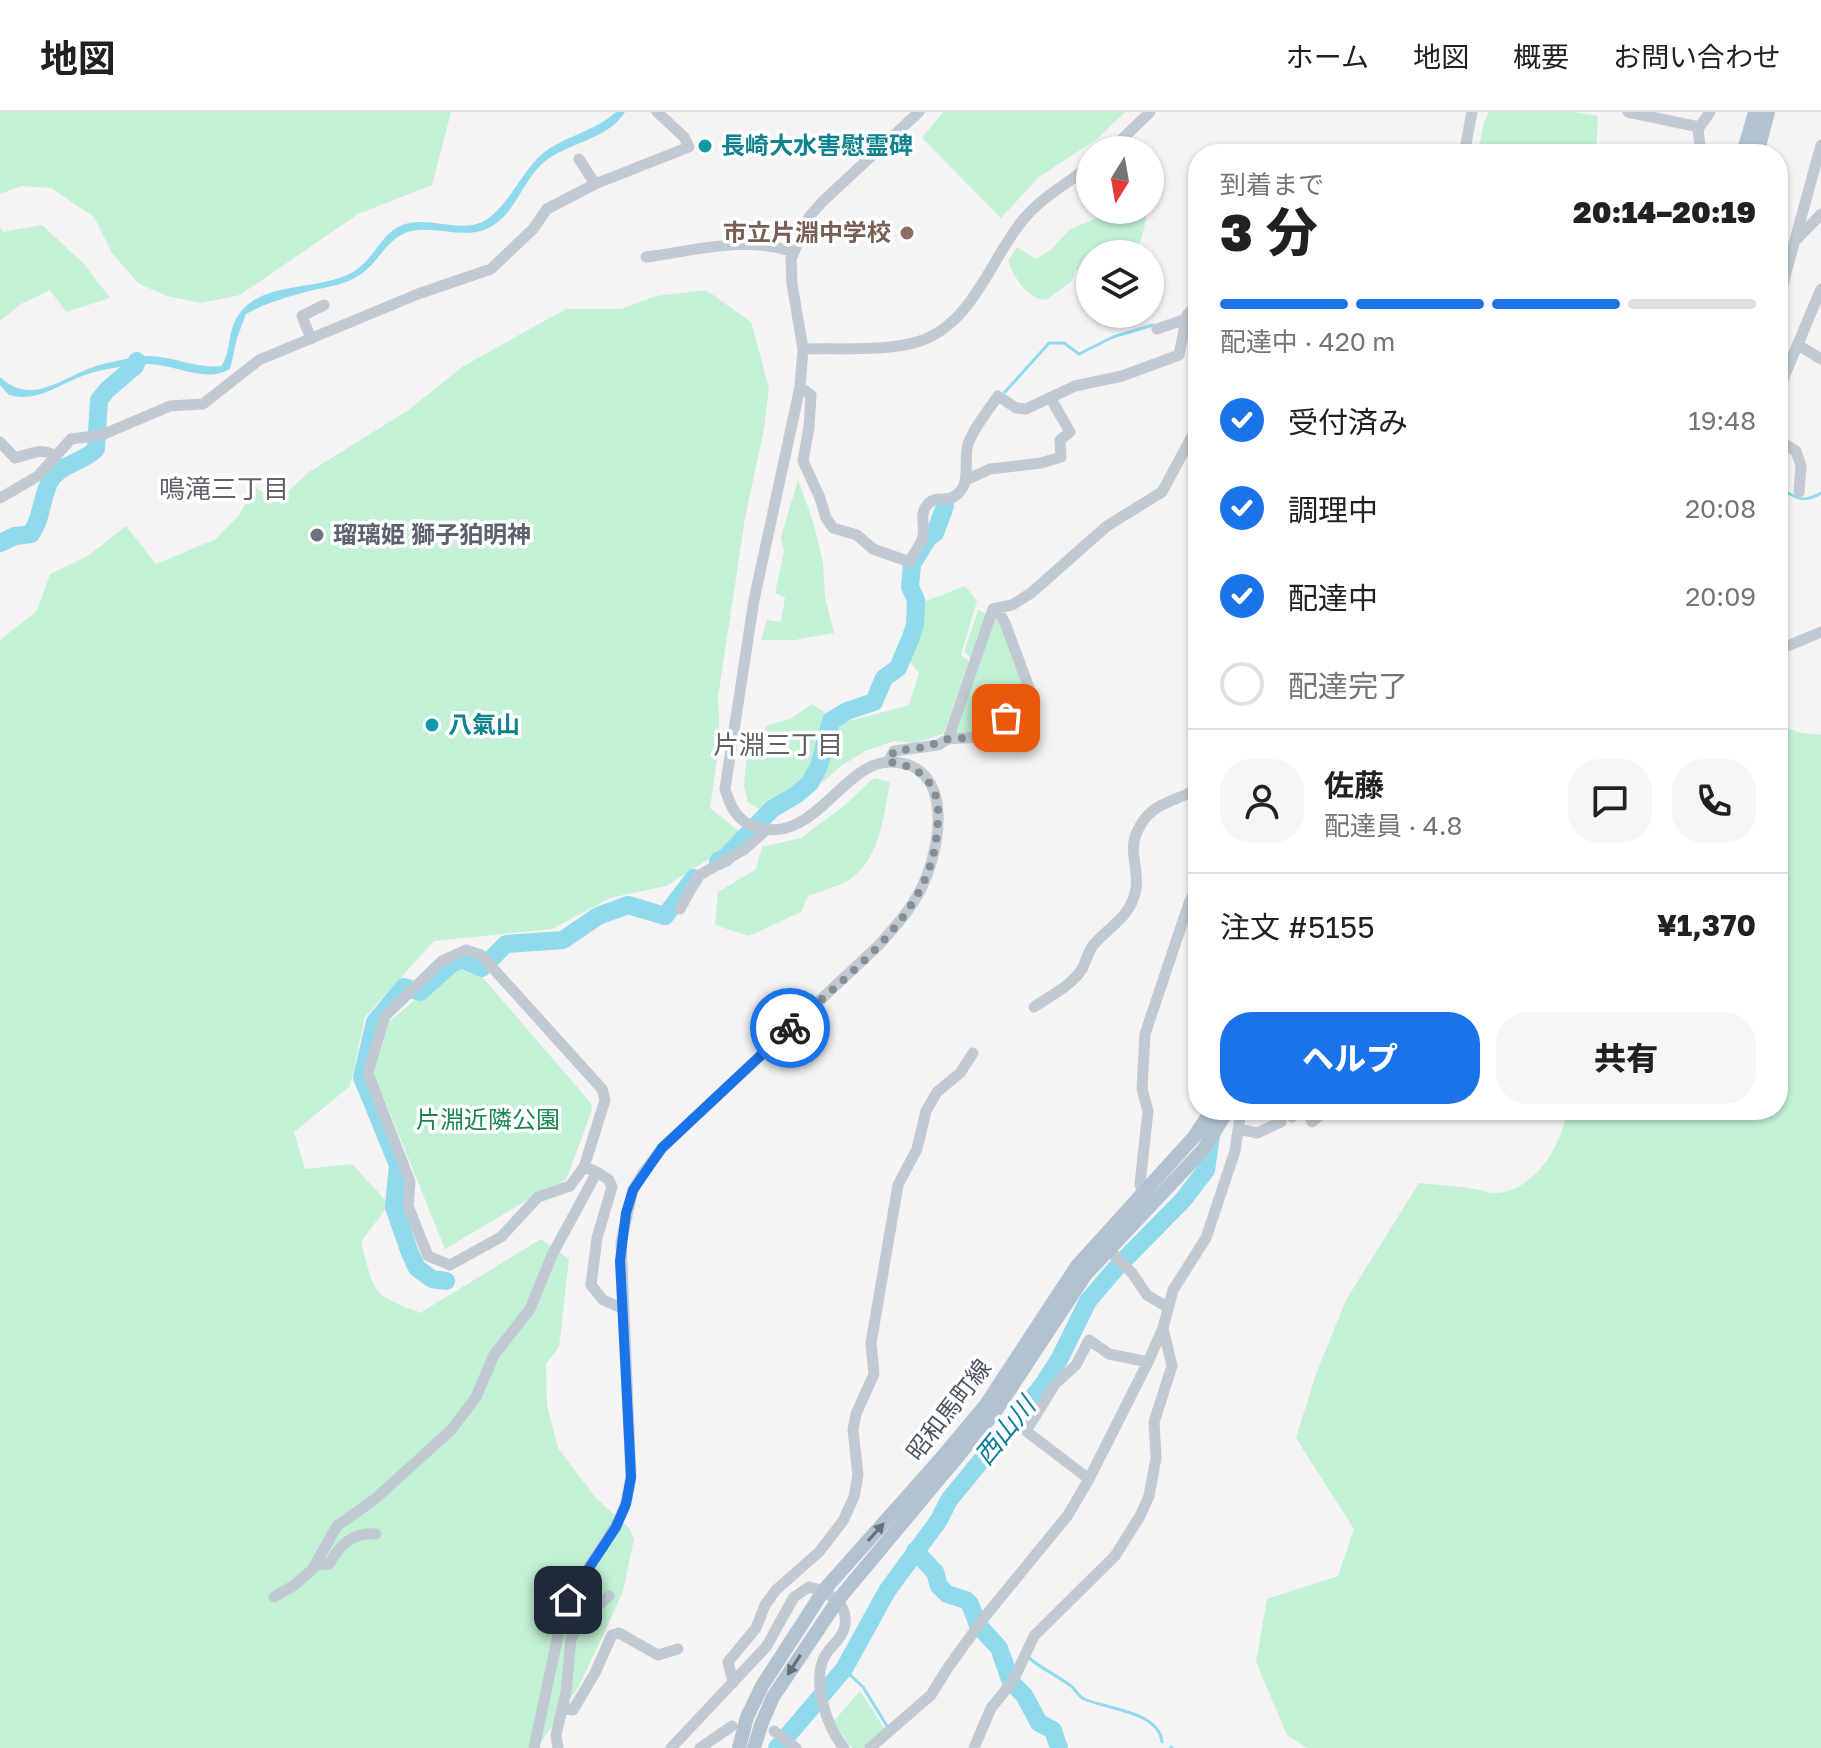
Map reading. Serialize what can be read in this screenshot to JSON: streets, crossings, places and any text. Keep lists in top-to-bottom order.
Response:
{
  "streets": {
    "main road": ["昭和馬町線"]
  },
  "districts": ["鳴滝三丁目", "片淵三丁目"],
  "water": ["西山川"],
  "parks": ["片淵近隣公園"],
  "places": [
    "長崎大水害慰霊碑",
    "市立片淵中学校",
    "瑠璃姫 獅子狛明神",
    "八氣山"
  ],
  "north": "bottom",
  "page": {
    "header": "地図",
    "nav": [
      "ホーム",
      "地図",
      "概要",
      "お問い合わせ"
    ],
    "heading": ["3 分", "到着まで", "20:14–20:19"],
    "panel": [
      "佐藤",
      "配達員 · 4.8",
      "注文 #5155",
      "¥1,370"
    ],
    "bar": "配達中 · 420 m",
    "list": [
      ["受付済み", "19:48"],
      ["調理中", "20:08"],
      ["配達中", "20:09"],
      "配達完了"
    ],
    "buttons": ["ヘルプ", "共有"]
  }
}
